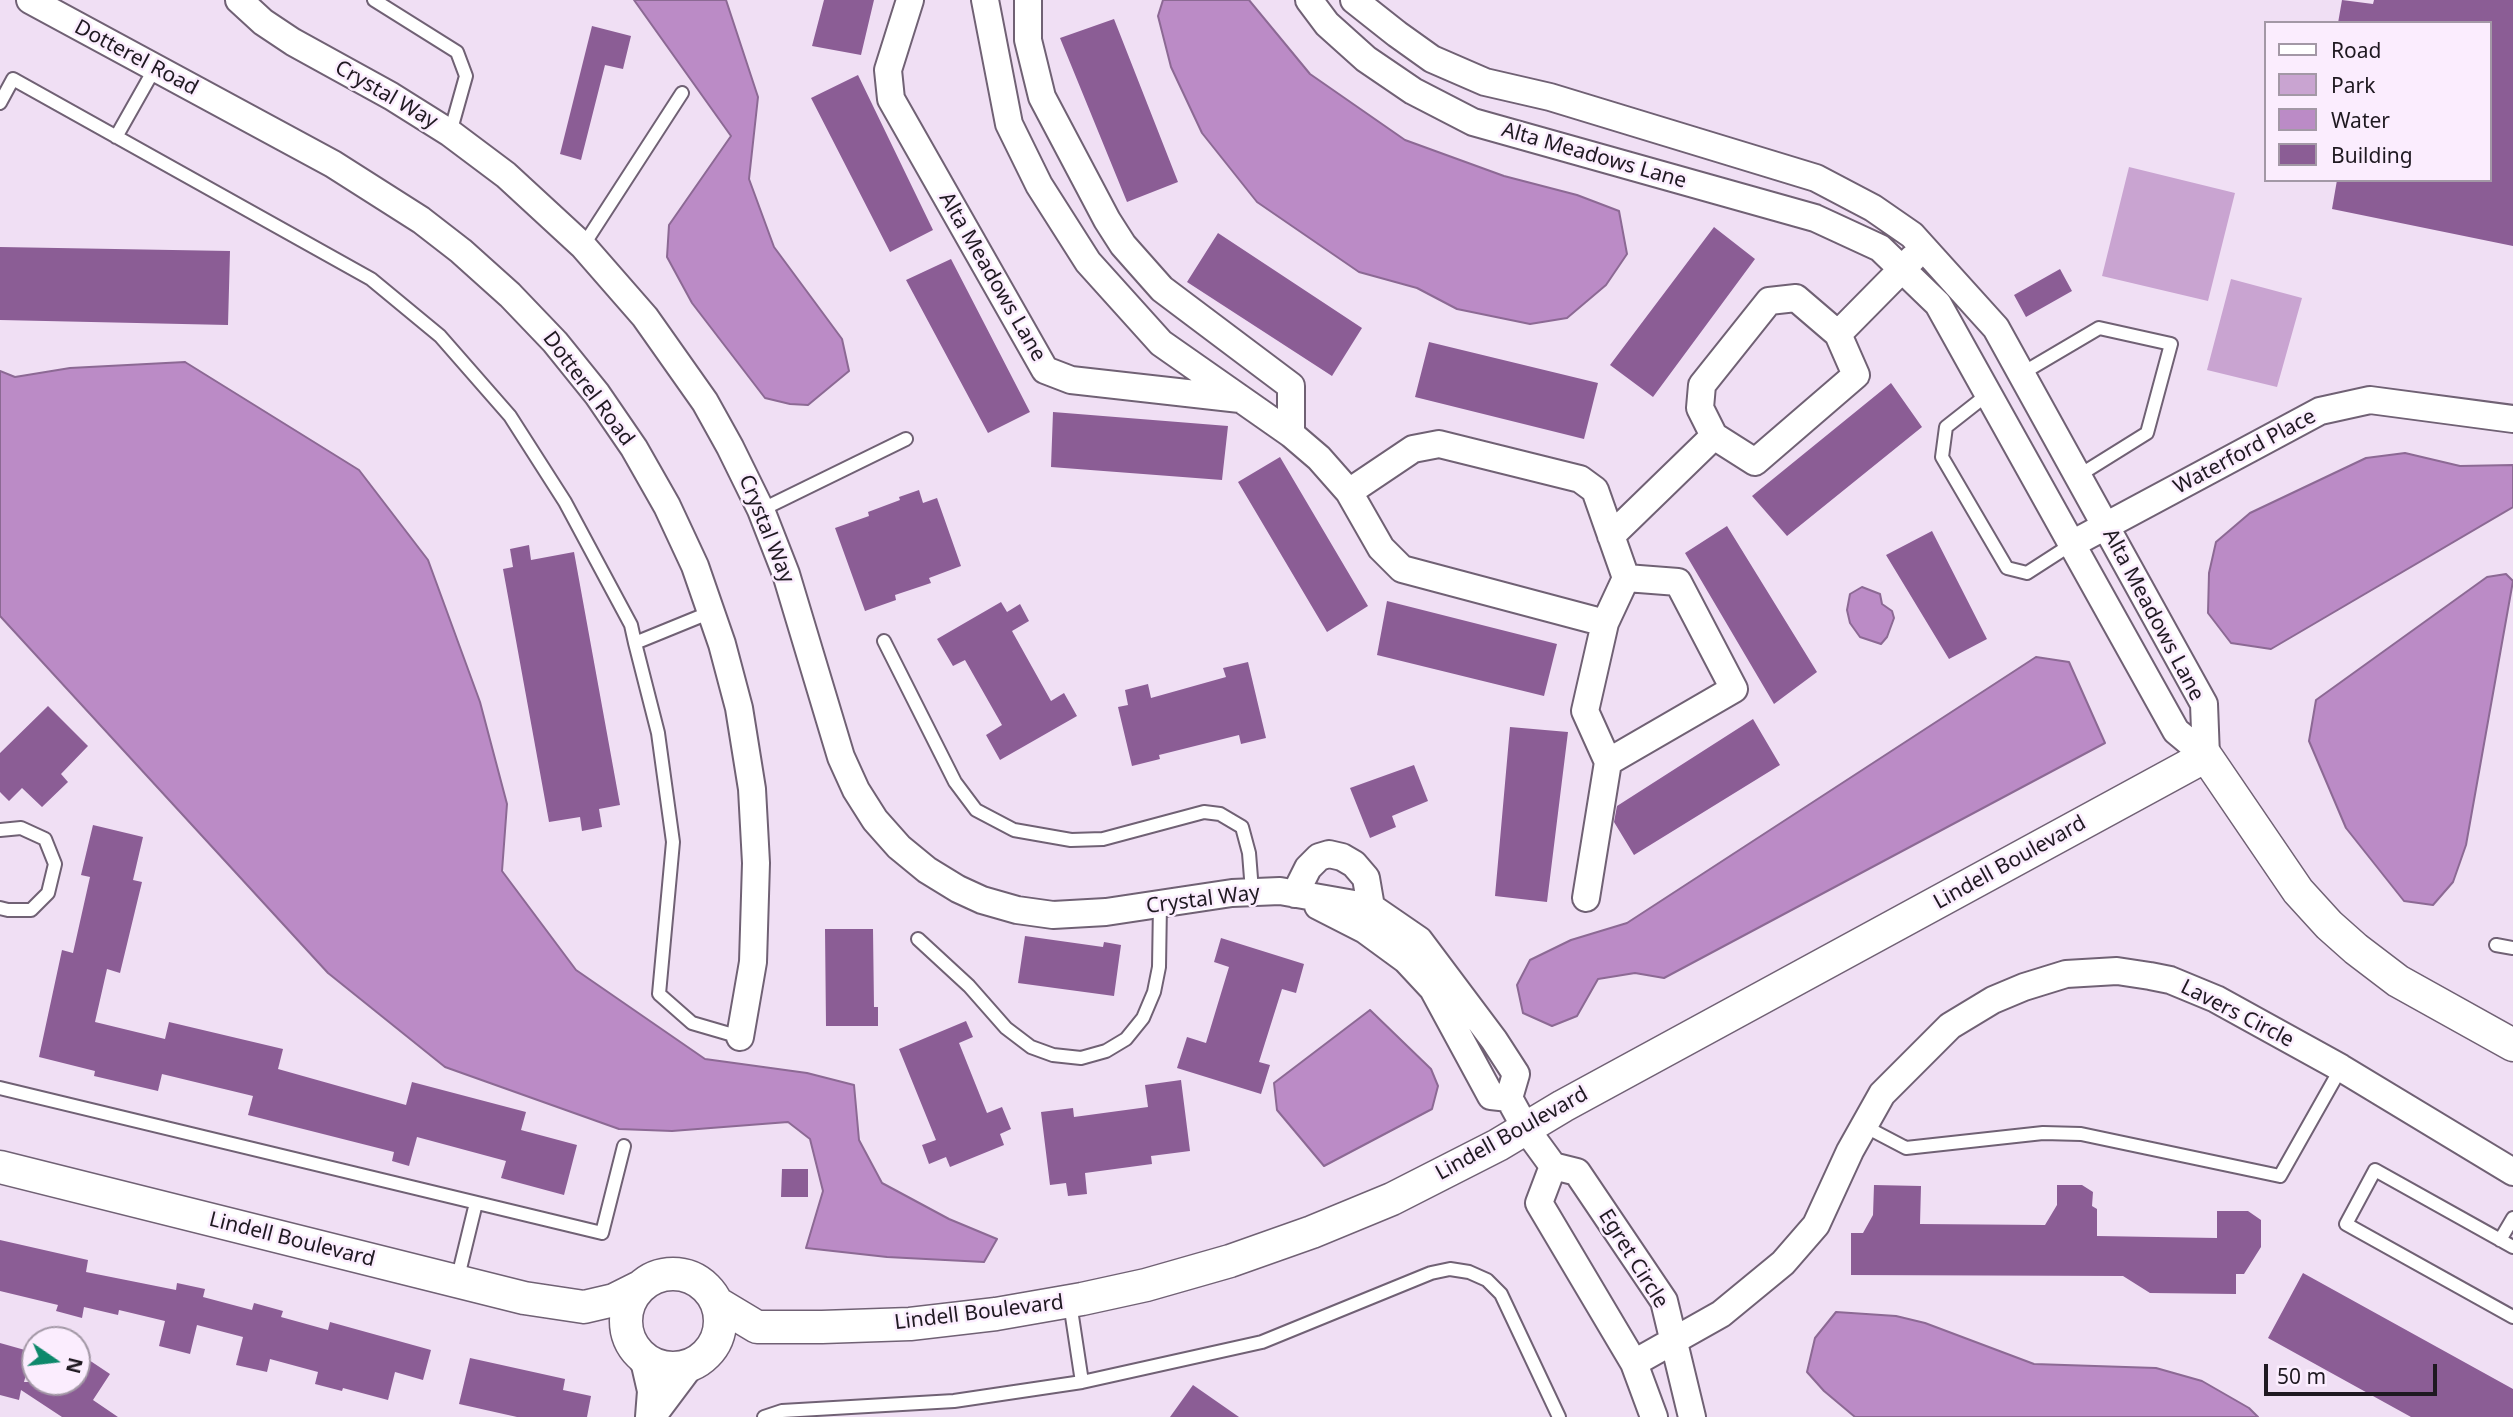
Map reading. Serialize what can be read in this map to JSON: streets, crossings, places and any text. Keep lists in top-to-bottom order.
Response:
{
  "streets": {
    "street": [
      "Dotterel Road",
      "Crystal Way",
      "Alta Meadows Lane",
      "Waterford Place",
      "Lindell Boulevard",
      "Lavers Circle",
      "Egret Circle"
    ]
  },
  "crossings": [
    ["Crystal Way", "Lindell Boulevard"],
    ["Crystal Way", "Egret Circle"],
    ["Alta Meadows Lane", "Waterford Place"],
    ["Alta Meadows Lane", "Lindell Boulevard"],
    ["Lindell Boulevard", "Egret Circle"],
    ["Lavers Circle", "Egret Circle"]
  ],
  "legend": [
    "Road",
    "Park",
    "Water",
    "Building"
  ],
  "scale_bar": "50 m",
  "north": "right"
}
